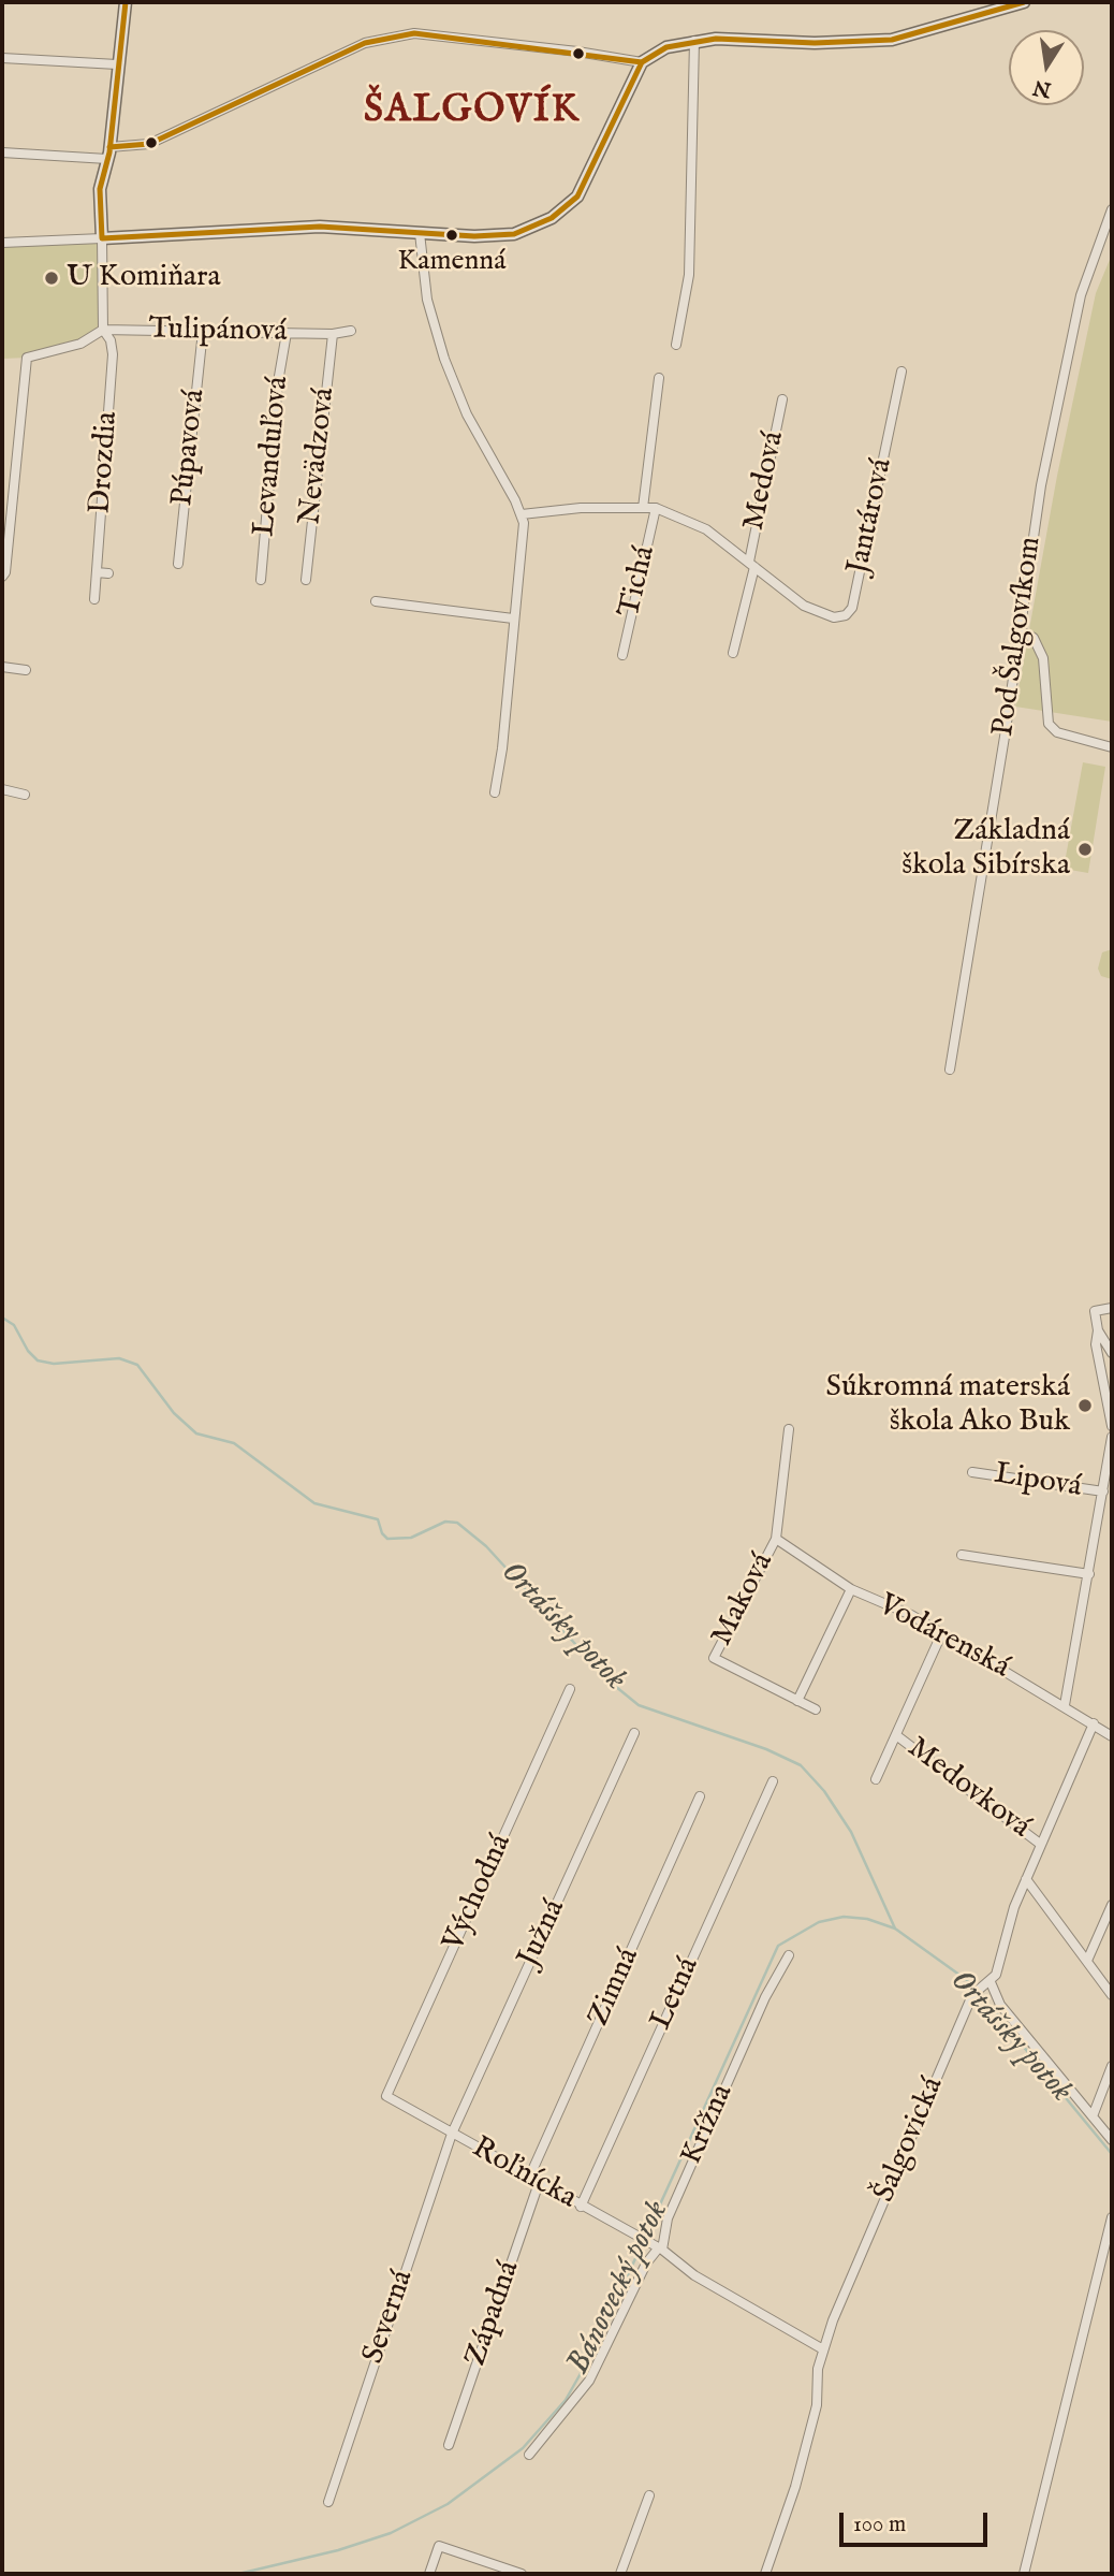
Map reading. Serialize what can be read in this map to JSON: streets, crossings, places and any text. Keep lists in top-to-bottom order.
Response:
{
  "streets": {
    "street": [
      "Tulipánová",
      "Púpavová",
      "Levanduľová",
      "Nevädzová",
      "Drozdia",
      "Medová",
      "Jantárová",
      "Tichá",
      "Pod Šalgovíkom",
      "Lipová",
      "Maková",
      "Vodárenská",
      "Medovková",
      "Východná",
      "Južná",
      "Zimná",
      "Letná",
      "Krížna",
      "Šalgovická",
      "Roľnícka",
      "Západná",
      "Severná"
    ]
  },
  "crossings": [
    ["Tulipánová", "Púpavová"],
    ["Tulipánová", "Levanduľová"],
    ["Tulipánová", "Nevädzová"],
    ["Tulipánová", "Drozdia"],
    ["Medová", "Jantárová"],
    ["Maková", "Vodárenská"],
    ["Východná", "Roľnícka"],
    ["Južná", "Roľnícka"],
    ["Južná", "Severná"],
    ["Zimná", "Roľnícka"],
    ["Letná", "Roľnícka"],
    ["Krížna", "Roľnícka"],
    ["Roľnícka", "Západná"],
    ["Roľnícka", "Severná"]
  ],
  "districts": ["ŠALGOVÍK"],
  "water": ["Ortášsky potok", "Bánovecký potok"],
  "places": [
    "Kamenná",
    "U Komiňara",
    "Základná škola Sibírska",
    "Súkromná materská škola Ako Buk"
  ],
  "scale_bar": "100 m",
  "north": "bottom"
}
